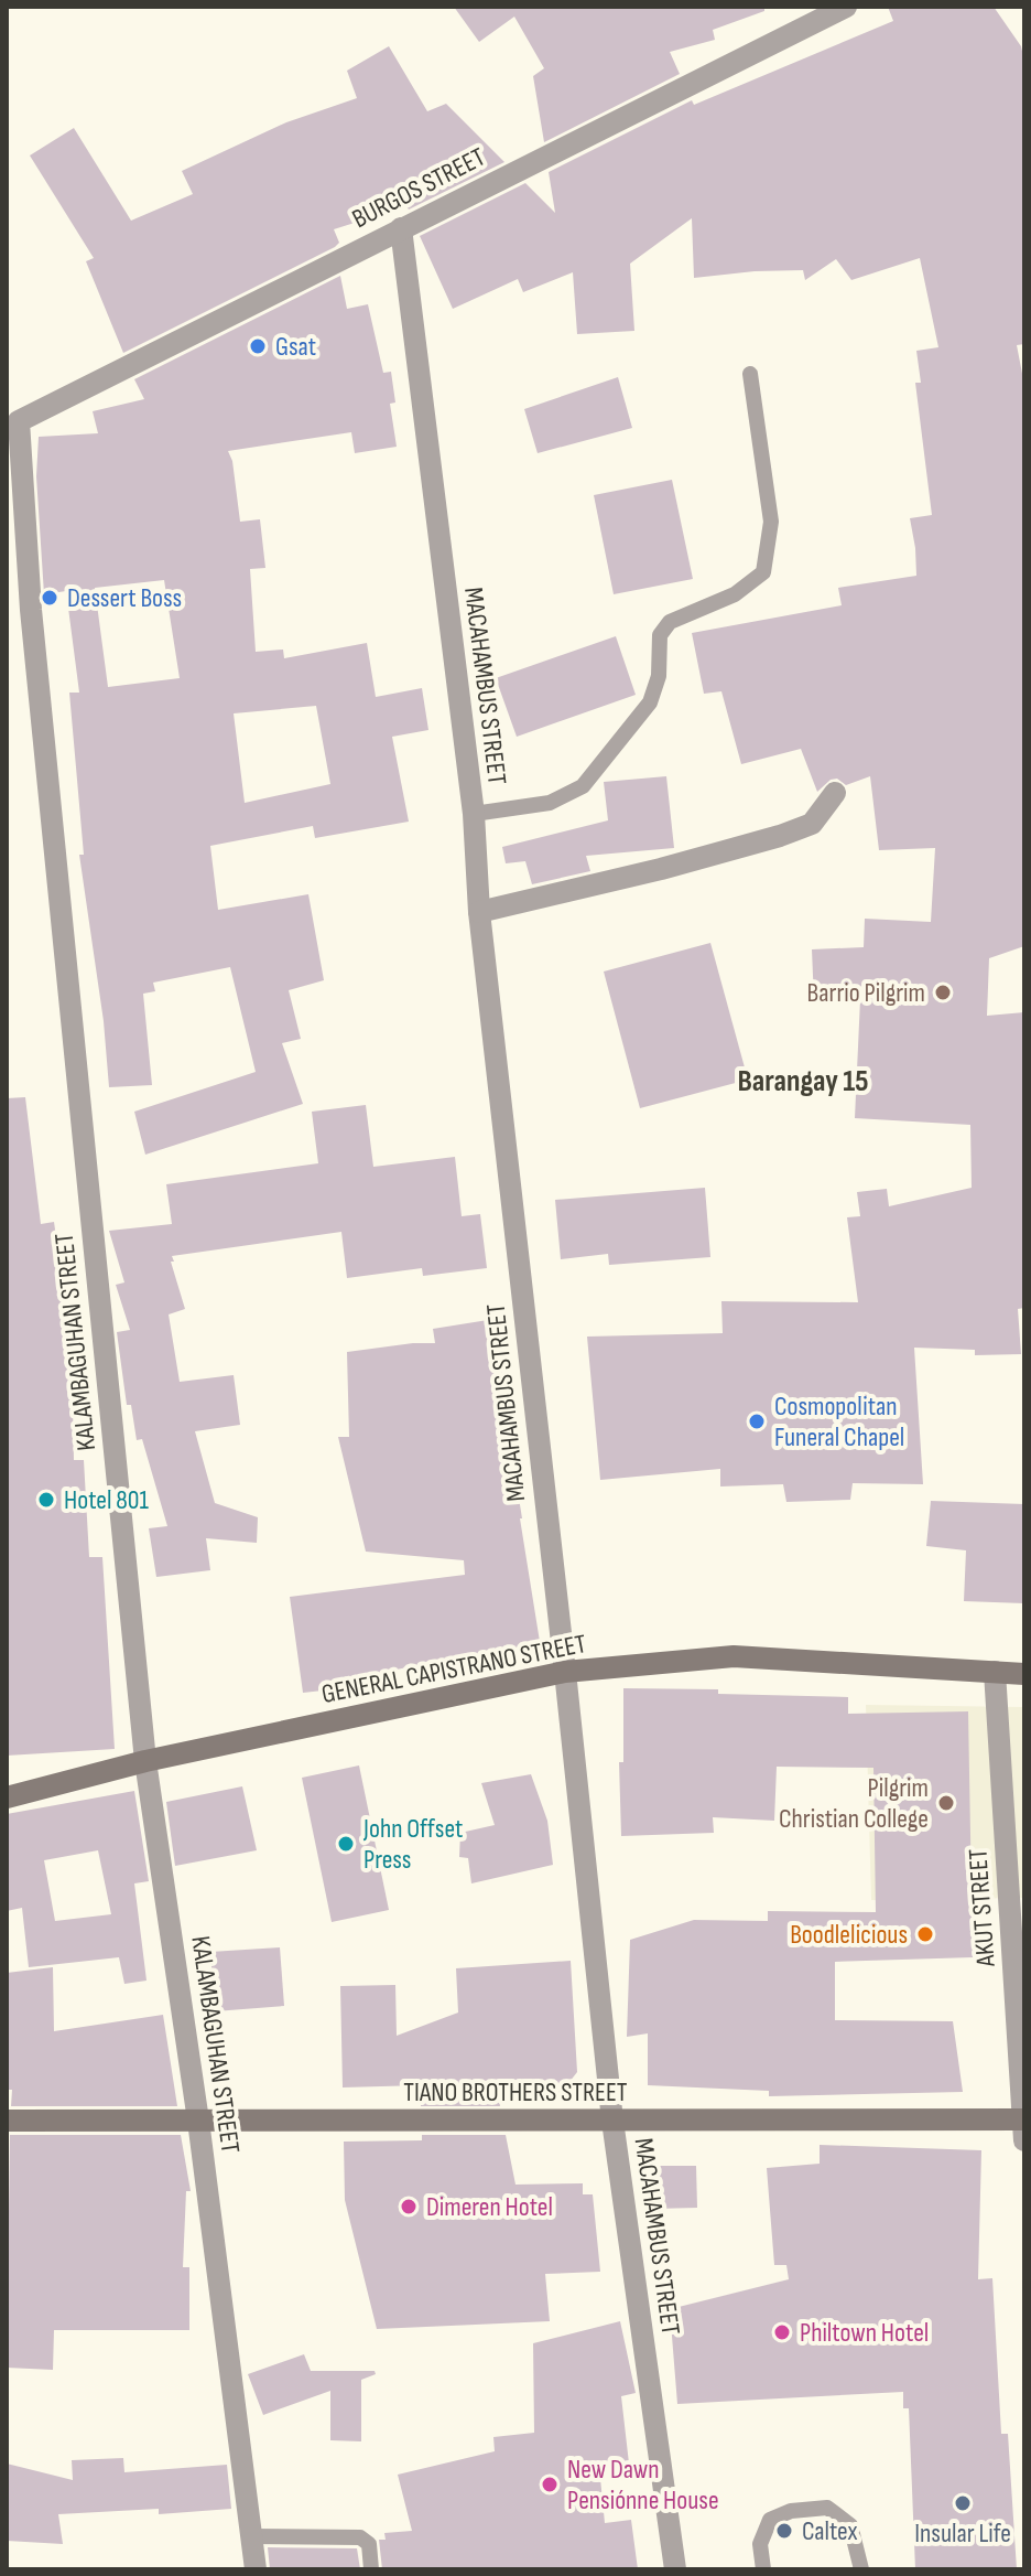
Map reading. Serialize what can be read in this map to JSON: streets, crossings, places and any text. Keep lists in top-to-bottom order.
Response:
{
  "streets": {
    "main road": ["GENERAL CAPISTRANO STREET", "TIANO BROTHERS STREET"],
    "street": [
      "BURGOS STREET",
      "MACAHAMBUS STREET",
      "KALAMBAGUHAN STREET",
      "AKUT STREET"
    ]
  },
  "crossings": [
    ["BURGOS STREET", "MACAHAMBUS STREET"],
    ["BURGOS STREET", "KALAMBAGUHAN STREET"],
    ["MACAHAMBUS STREET", "GENERAL CAPISTRANO STREET"],
    ["MACAHAMBUS STREET", "TIANO BROTHERS STREET"],
    ["KALAMBAGUHAN STREET", "GENERAL CAPISTRANO STREET"],
    ["KALAMBAGUHAN STREET", "TIANO BROTHERS STREET"],
    ["GENERAL CAPISTRANO STREET", "AKUT STREET"],
    ["AKUT STREET", "TIANO BROTHERS STREET"]
  ],
  "districts": ["Barangay 15"],
  "places": [
    "Gsat",
    "Dessert Boss",
    "Barrio Pilgrim",
    "Cosmopolitan Funeral Chapel",
    "Hotel 801",
    "Pilgrim Christian College",
    "John Offset Press",
    "Boodlelicious",
    "Dimeren Hotel",
    "Philtown Hotel",
    "New Dawn Pensiónne House",
    "Insular Life",
    "Caltex"
  ]
}
